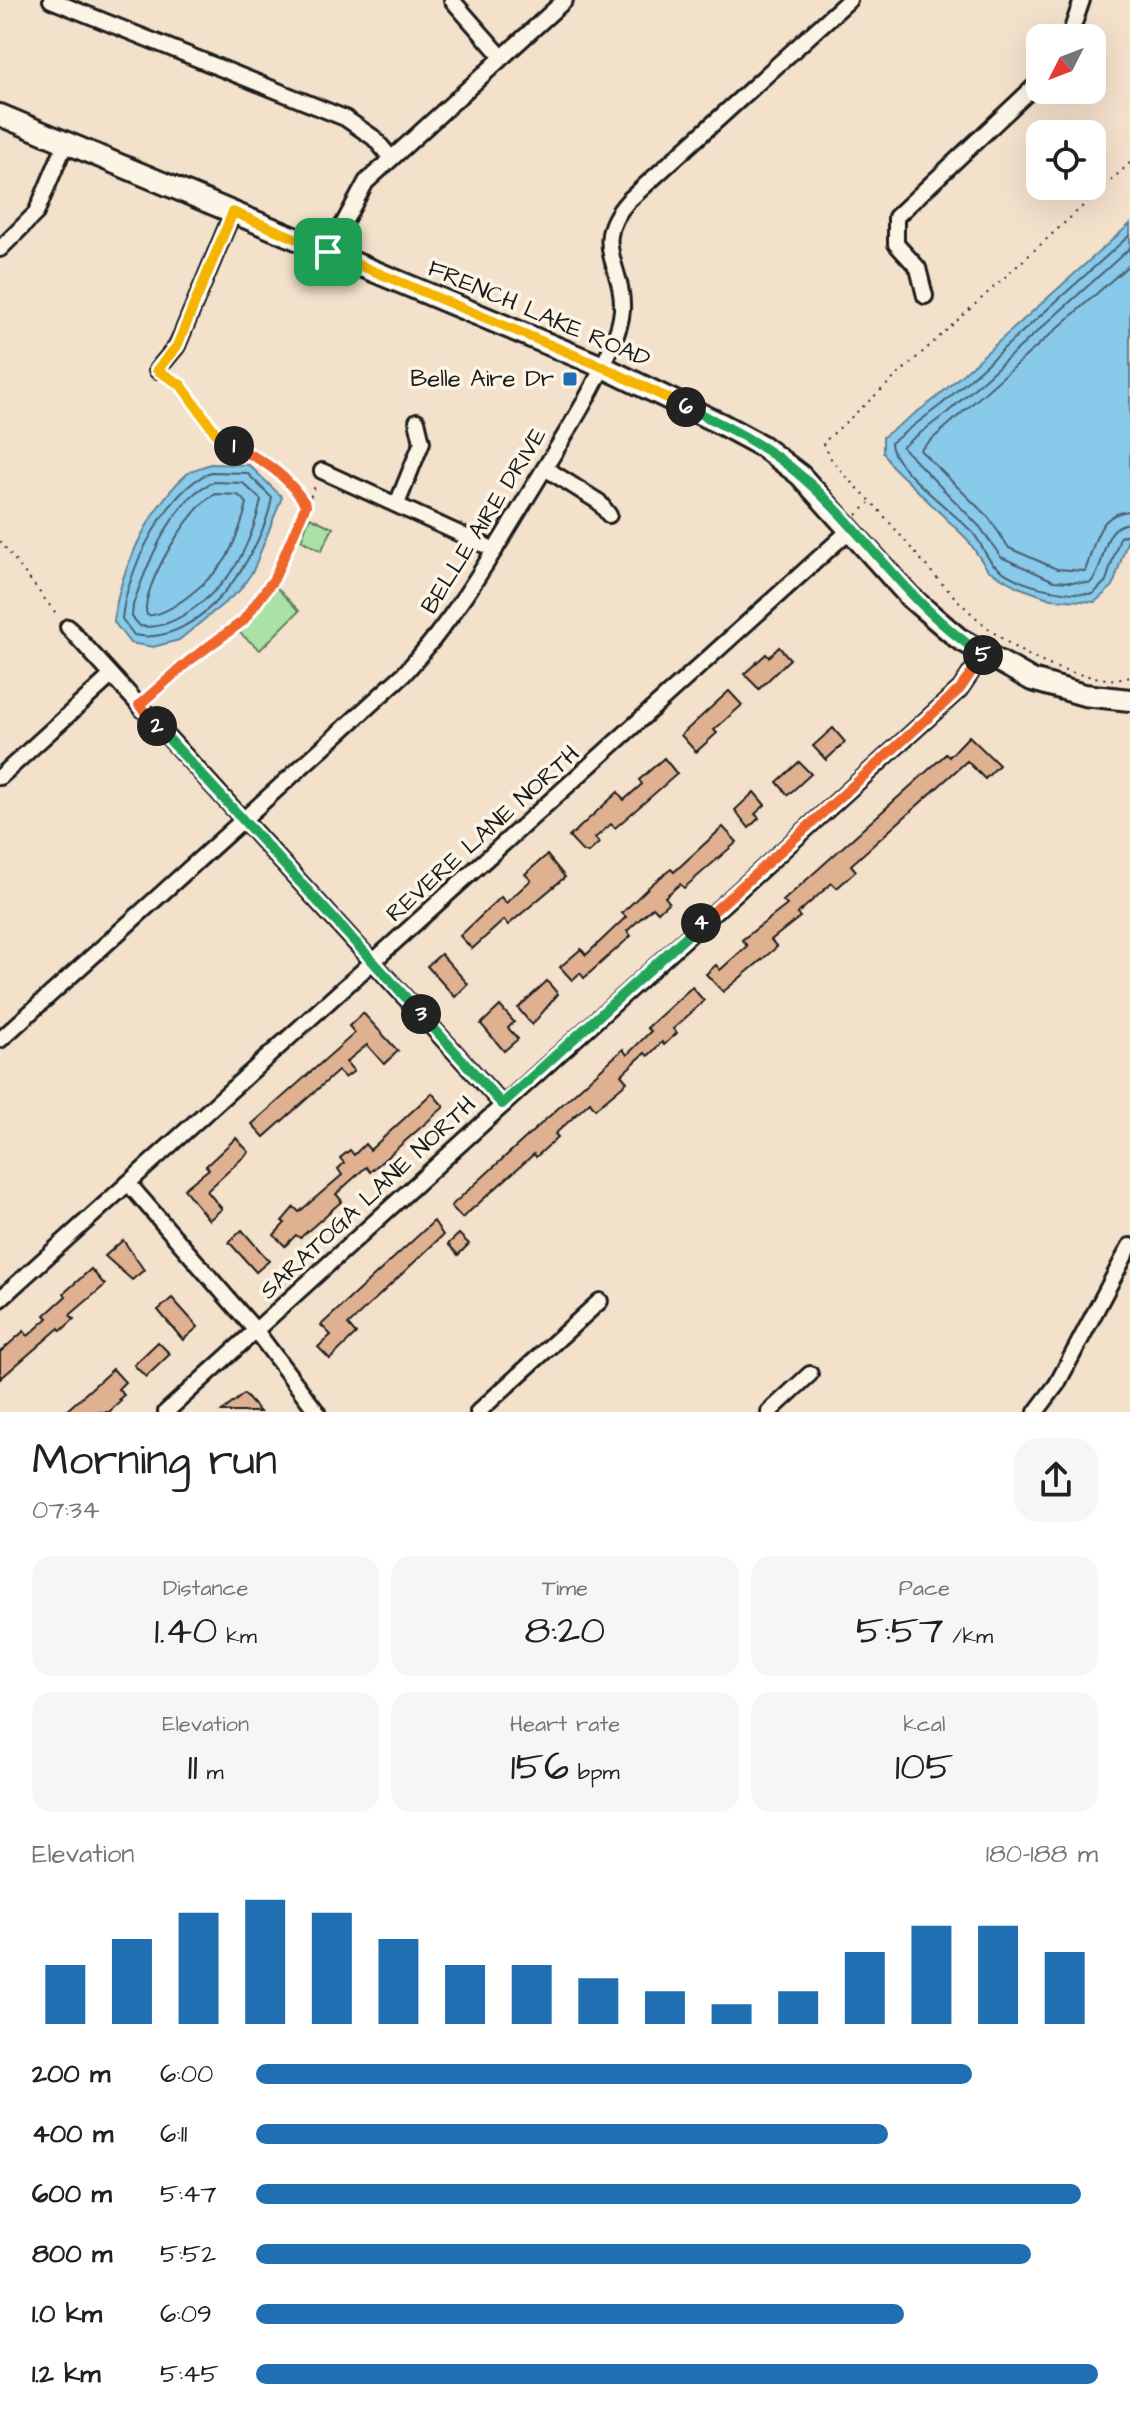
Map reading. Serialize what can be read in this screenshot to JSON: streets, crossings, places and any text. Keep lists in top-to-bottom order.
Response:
{
  "streets": {
    "street": [
      "FRENCH LAKE ROAD",
      "BELLE AIRE DRIVE",
      "REVERE LANE NORTH",
      "SARATOGA LANE NORTH"
    ]
  },
  "crossings": [
    ["FRENCH LAKE ROAD", "BELLE AIRE DRIVE"],
    ["FRENCH LAKE ROAD", "REVERE LANE NORTH"],
    ["FRENCH LAKE ROAD", "SARATOGA LANE NORTH"]
  ],
  "places": {
    "transit": ["Belle Aire Dr"]
  },
  "north": "bottom left",
  "page": {
    "pins": [
      "6",
      "1",
      "5",
      "2",
      "4",
      "3"
    ],
    "heading": ["Morning run", "07:34"],
    "stats": [
      ["Distance", "1.40 km"],
      ["Time", "8:20"],
      ["Pace", "5:57 /km"],
      ["Elevation", "11 m"],
      ["Heart rate", "156 bpm"],
      ["kcal", "105"]
    ],
    "chart": ["Elevation", "180–188 m"],
    "list": [
      {
        "name": "200 m",
        "note": "6:00"
      },
      {
        "name": "400 m",
        "note": "6:11"
      },
      {
        "name": "600 m",
        "note": "5:47"
      },
      {
        "name": "800 m",
        "note": "5:52"
      },
      {
        "name": "1.0 km",
        "note": "6:09"
      },
      {
        "name": "1.2 km",
        "note": "5:45"
      }
    ]
  }
}
